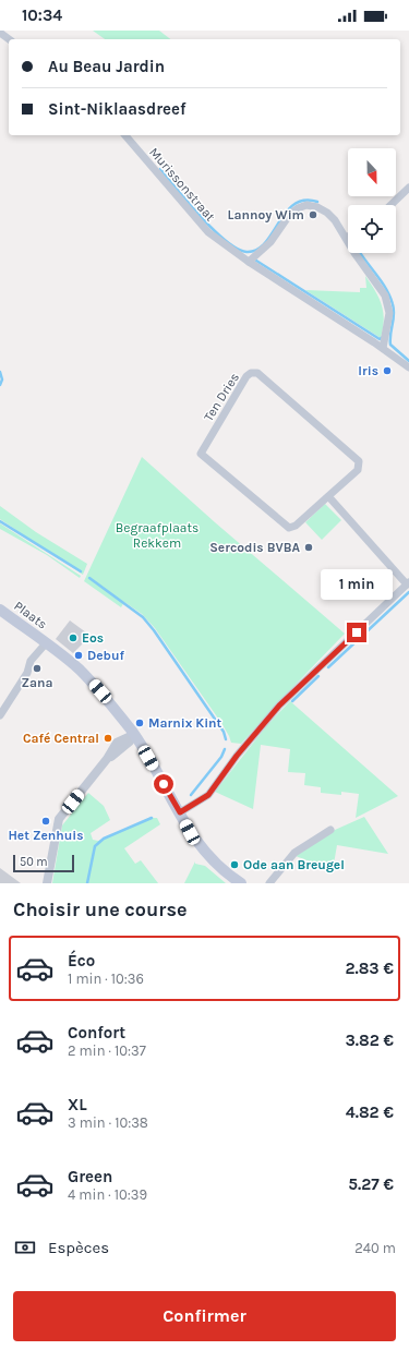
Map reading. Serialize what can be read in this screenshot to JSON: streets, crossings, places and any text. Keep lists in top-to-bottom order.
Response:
{
  "streets": {
    "main road": ["Plaats"],
    "street": ["Murissonstraat", "Ten Dries"]
  },
  "parks": ["Begraafplaats Rekkem"],
  "places": [
    "Lannoy Wim",
    "Iris",
    "Sercodis BVBA",
    "Eos",
    "Debuf",
    "Zana",
    "Marnix Kint",
    "Café Central",
    "Het Zenhuis",
    "Ode aan Breugel"
  ],
  "scale_bar": "50 m",
  "north": "bottom",
  "page": {
    "status": "10:34",
    "banner": ["Au Beau Jardin", "Sint-Niklaasdreef"],
    "bubble": "1 min",
    "scale": "50 m",
    "heading": "Choisir une course",
    "list": [
      {
        "name": "Éco",
        "note": "1 min · 10:36",
        "value": "2.83 €"
      },
      {
        "name": "Confort",
        "note": "2 min · 10:37",
        "value": "3.82 €"
      },
      {
        "name": "XL",
        "note": "3 min · 10:38",
        "value": "4.82 €"
      },
      {
        "name": "Green",
        "note": "4 min · 10:39",
        "value": "5.27 €"
      }
    ],
    "pay": ["Espèces", "240 m"],
    "buttons": "Confirmer"
  }
}
